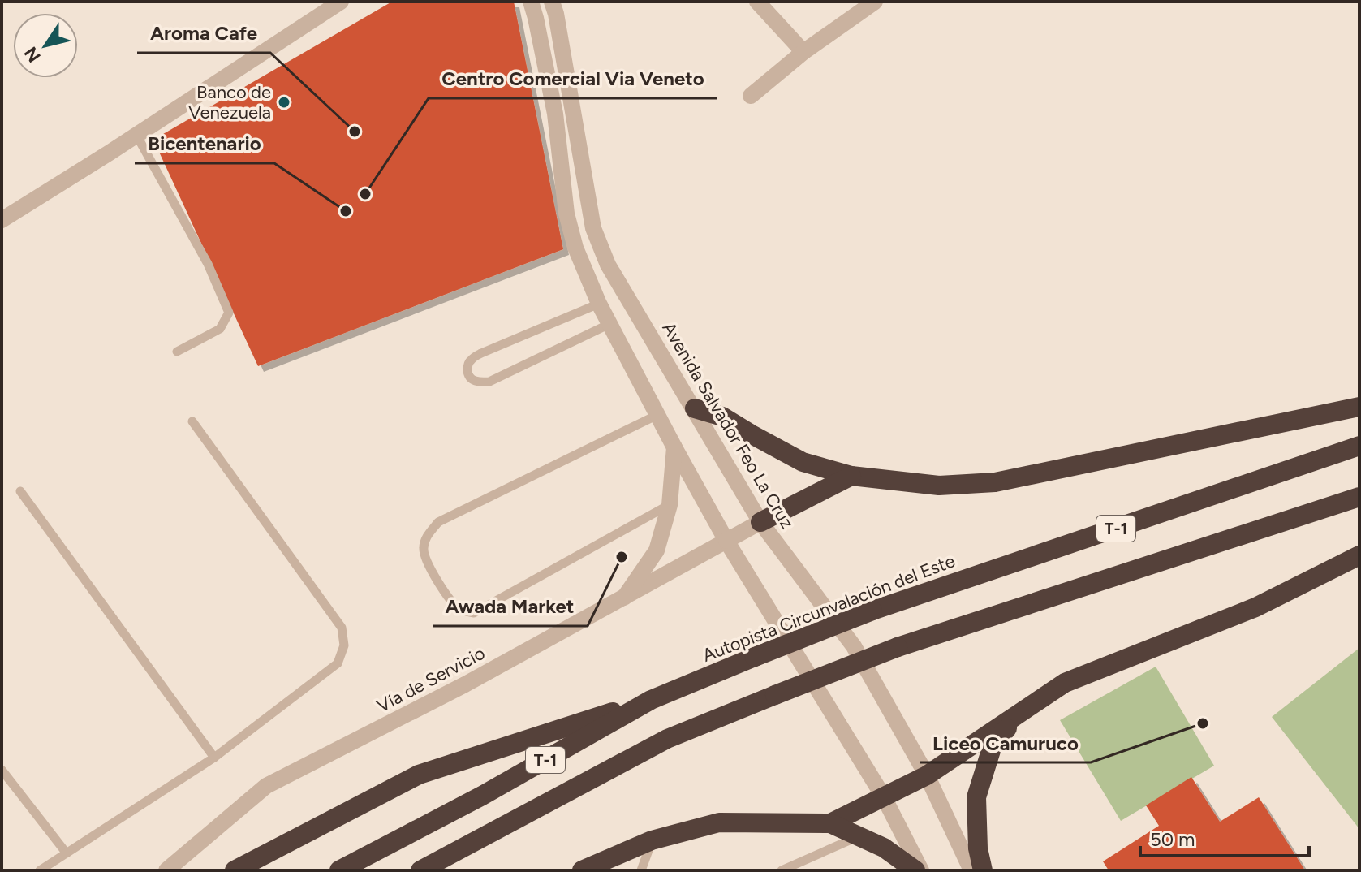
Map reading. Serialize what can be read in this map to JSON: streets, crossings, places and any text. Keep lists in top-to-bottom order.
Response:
{
  "streets": {
    "highway": ["T-1", "Autopista Circunvalación del Este"],
    "street": ["Avenida Salvador Feo La Cruz", "Vía de Servicio"]
  },
  "crossings": [
    ["Avenida Salvador Feo La Cruz", "Vía de Servicio"]
  ],
  "places": [
    "Banco de Venezuela",
    "Aroma Cafe",
    "Centro Comercial Via Veneto",
    "Bicentenario",
    "Awada Market",
    "Liceo Camuruco"
  ],
  "scale_bar": "50 m",
  "north": "bottom left"
}
